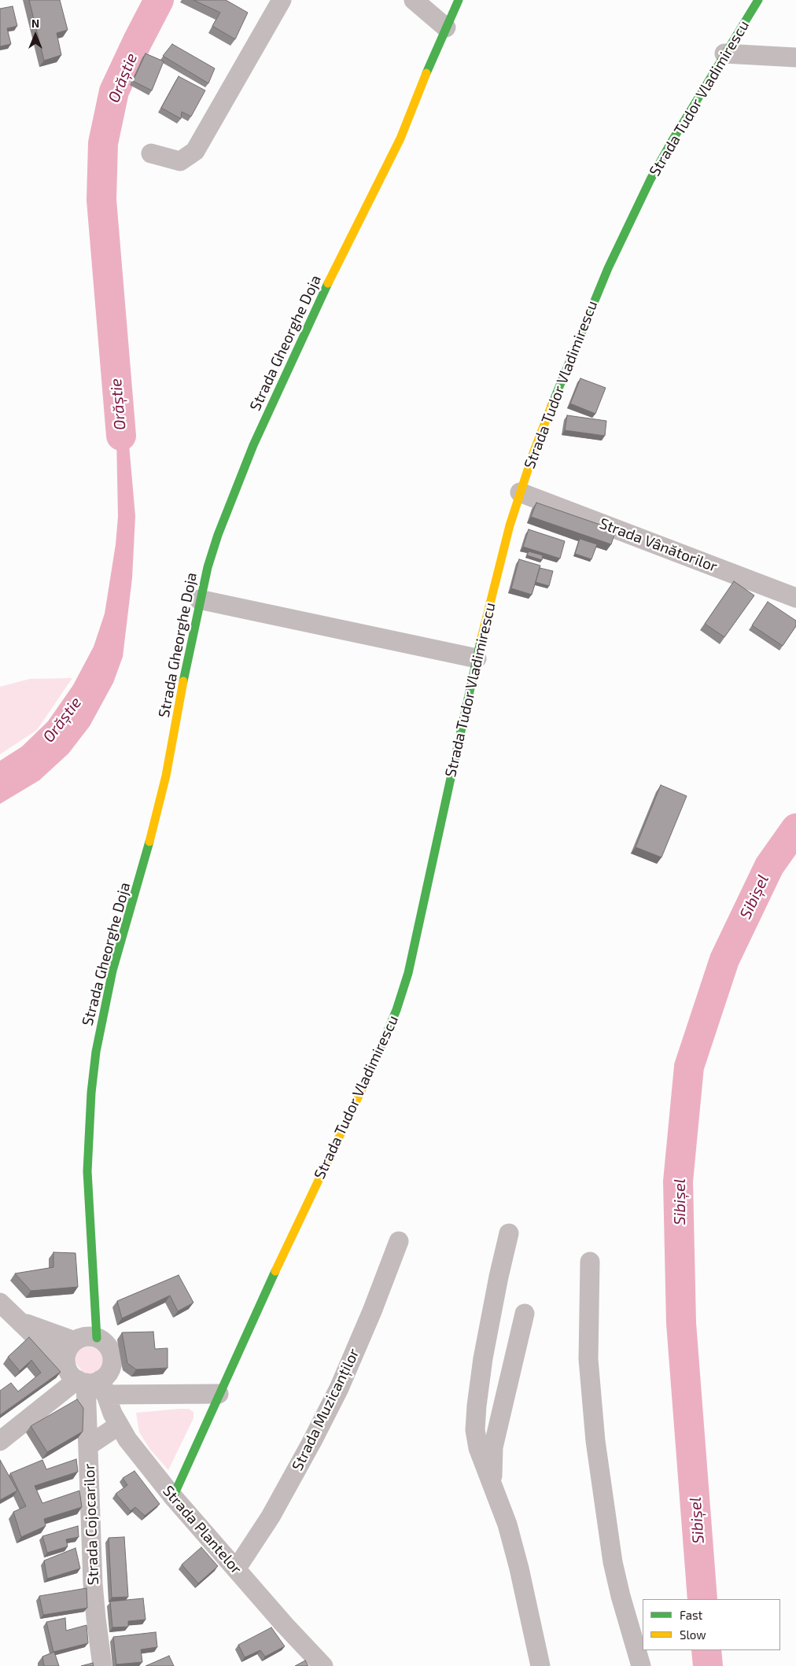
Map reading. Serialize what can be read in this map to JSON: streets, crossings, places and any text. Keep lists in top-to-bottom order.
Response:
{
  "streets": {
    "street": [
      "Strada Tudor Vladimirescu",
      "Strada Gheorghe Doja",
      "Strada Vânătorilor",
      "Strada Muzicanților",
      "Strada Cojocarilor",
      "Strada Plantelor"
    ]
  },
  "crossings": [
    ["Strada Tudor Vladimirescu", "Strada Vânătorilor"],
    ["Strada Tudor Vladimirescu", "Strada Plantelor"],
    ["Strada Gheorghe Doja", "Strada Cojocarilor"],
    ["Strada Gheorghe Doja", "Strada Plantelor"],
    ["Strada Muzicanților", "Strada Plantelor"],
    ["Strada Cojocarilor", "Strada Plantelor"]
  ],
  "water": ["Orăștie", "Sibișel"],
  "legend": ["Fast", "Slow"],
  "north": "top"
}
